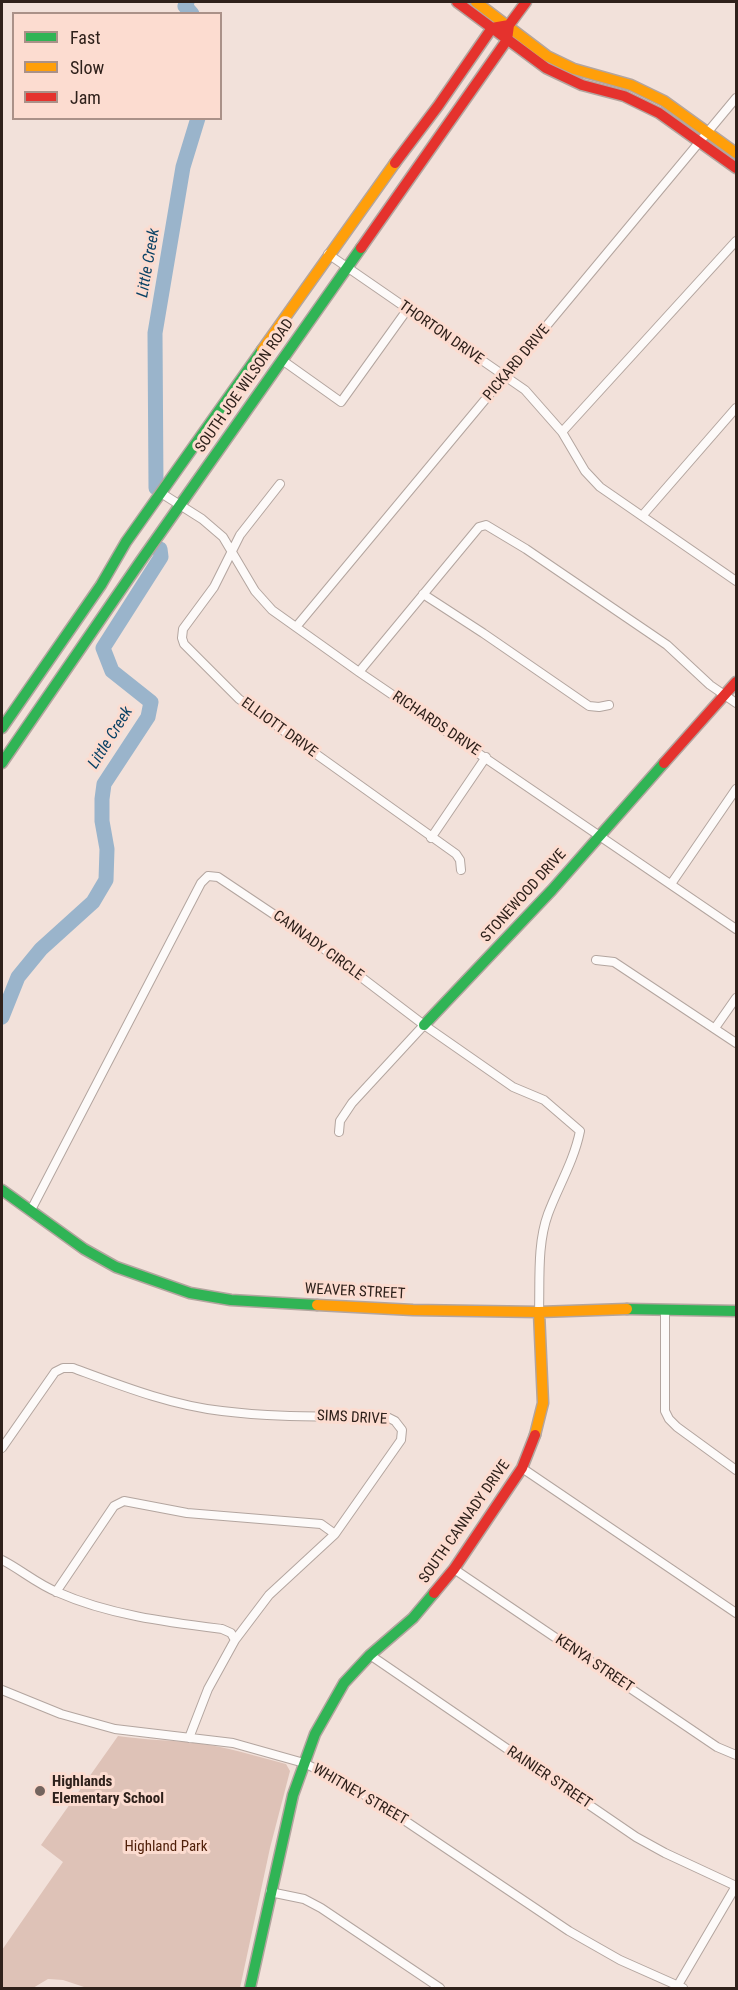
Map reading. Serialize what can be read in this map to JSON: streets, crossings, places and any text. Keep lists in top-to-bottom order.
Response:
{
  "streets": {
    "main road": [
      "SOUTH JOE WILSON ROAD",
      "STONEWOOD DRIVE",
      "WEAVER STREET",
      "SOUTH CANNADY DRIVE"
    ],
    "street": [
      "THORTON DRIVE",
      "PICKARD DRIVE",
      "RICHARDS DRIVE",
      "ELLIOTT DRIVE",
      "CANNADY CIRCLE",
      "SIMS DRIVE",
      "KENYA STREET",
      "RAINIER STREET",
      "WHITNEY STREET"
    ]
  },
  "crossings": [
    ["THORTON DRIVE", "PICKARD DRIVE"],
    ["THORTON DRIVE", "SOUTH JOE WILSON ROAD"],
    ["PICKARD DRIVE", "RICHARDS DRIVE"],
    ["SOUTH JOE WILSON ROAD", "RICHARDS DRIVE"],
    ["RICHARDS DRIVE", "ELLIOTT DRIVE"],
    ["RICHARDS DRIVE", "STONEWOOD DRIVE"],
    ["STONEWOOD DRIVE", "CANNADY CIRCLE"],
    ["CANNADY CIRCLE", "WEAVER STREET"],
    ["CANNADY CIRCLE", "SOUTH CANNADY DRIVE"],
    ["WEAVER STREET", "SOUTH CANNADY DRIVE"],
    ["SIMS DRIVE", "WHITNEY STREET"],
    ["SOUTH CANNADY DRIVE", "KENYA STREET"],
    ["SOUTH CANNADY DRIVE", "RAINIER STREET"],
    ["SOUTH CANNADY DRIVE", "WHITNEY STREET"]
  ],
  "water": ["Little Creek"],
  "parks": ["Highland Park"],
  "places": ["Highlands Elementary School"],
  "legend": ["Fast", "Slow", "Jam"]
}
